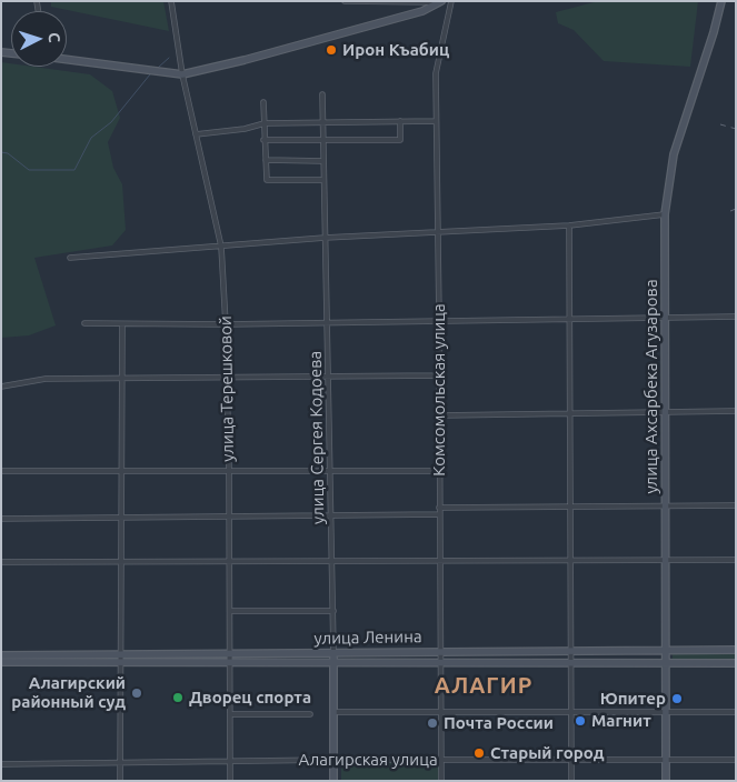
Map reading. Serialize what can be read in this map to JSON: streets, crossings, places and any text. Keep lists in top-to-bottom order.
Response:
{
  "streets": {
    "street": [
      "улица Ахсарбека Агузарова",
      "улица Терешковой",
      "Комсомольская улица",
      "улица Сергея Кодоева",
      "улица Ленина",
      "Алагирская улица"
    ]
  },
  "crossings": [
    ["улица Ахсарбека Агузарова", "улица Ленина"],
    ["улица Ахсарбека Агузарова", "Алагирская улица"],
    ["улица Терешковой", "улица Ленина"],
    ["улица Терешковой", "Алагирская улица"],
    ["Комсомольская улица", "улица Ленина"],
    ["Комсомольская улица", "Алагирская улица"],
    ["улица Сергея Кодоева", "улица Ленина"],
    ["улица Сергея Кодоева", "Алагирская улица"]
  ],
  "districts": ["АЛАГИР"],
  "places": [
    "Ирон Къабиц",
    "Алагирский районный суд",
    "Дворец спорта",
    "Юпитер",
    "Магнит",
    "Почта России",
    "Старый город"
  ],
  "north": "right"
}
